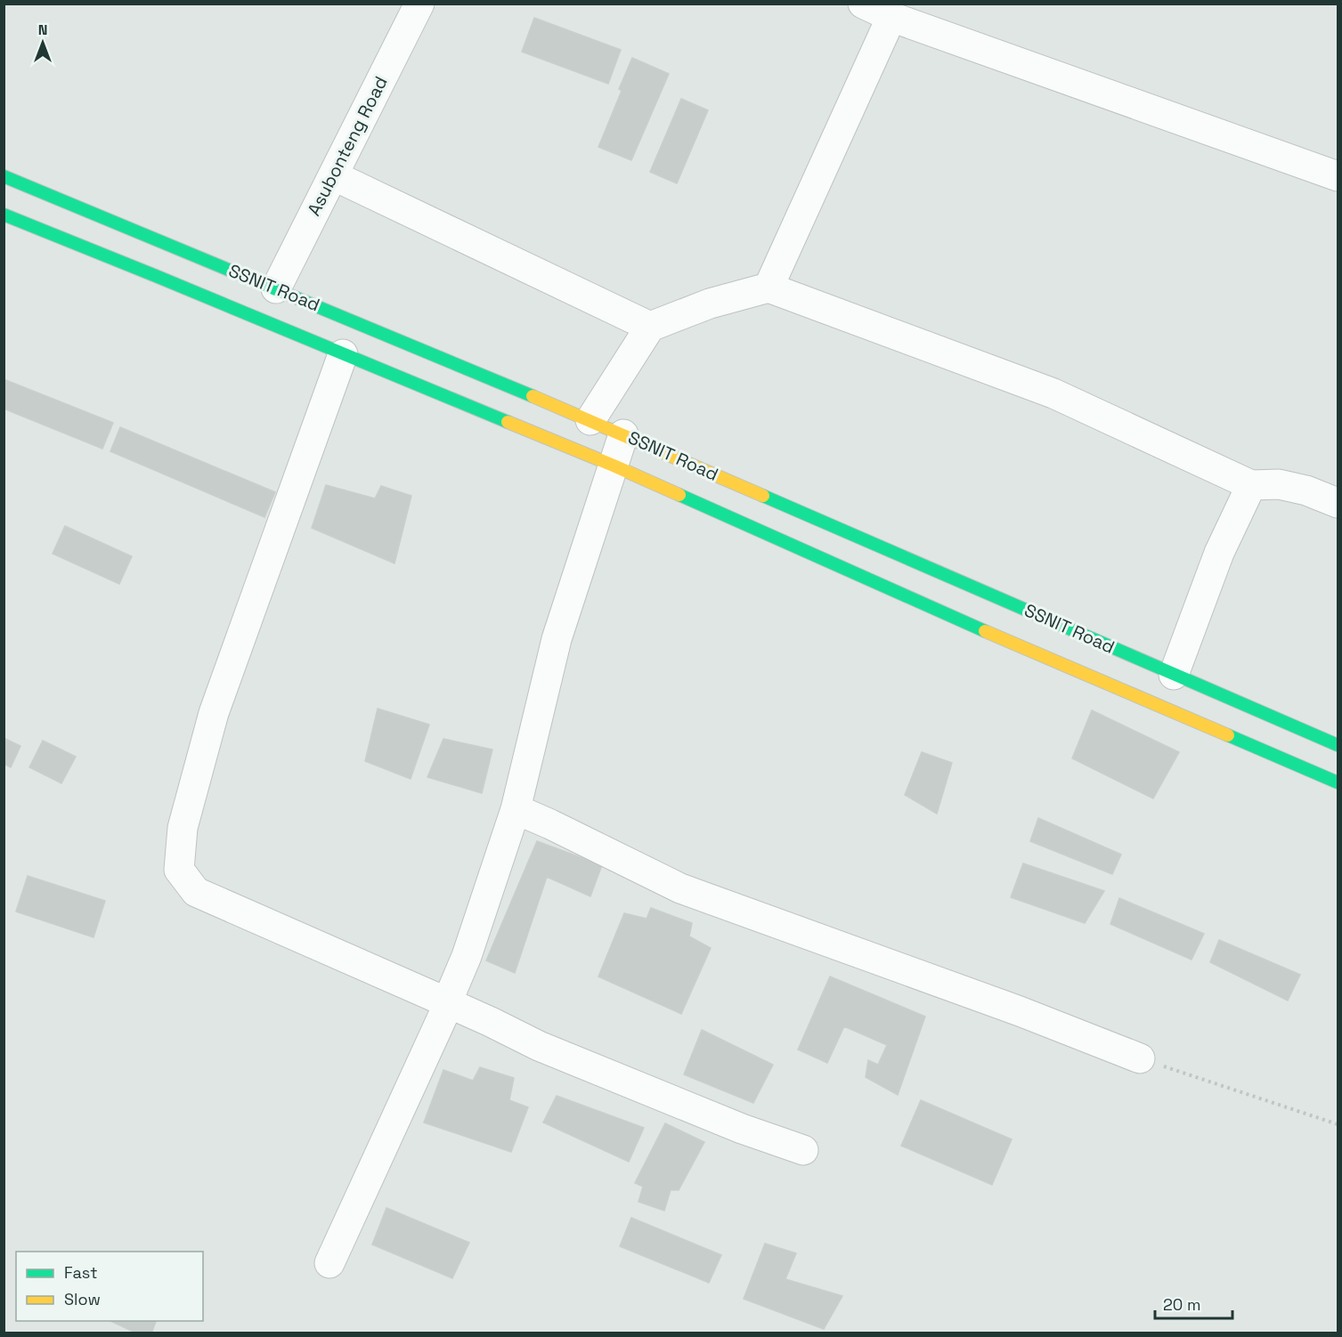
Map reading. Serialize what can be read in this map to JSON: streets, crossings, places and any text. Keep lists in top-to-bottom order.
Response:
{
  "streets": {
    "street": ["Asubonteng Road", "SSNIT Road"]
  },
  "crossings": [
    ["Asubonteng Road", "SSNIT Road"]
  ],
  "legend": ["Fast", "Slow"],
  "scale_bar": "20 m",
  "north": "top"
}
